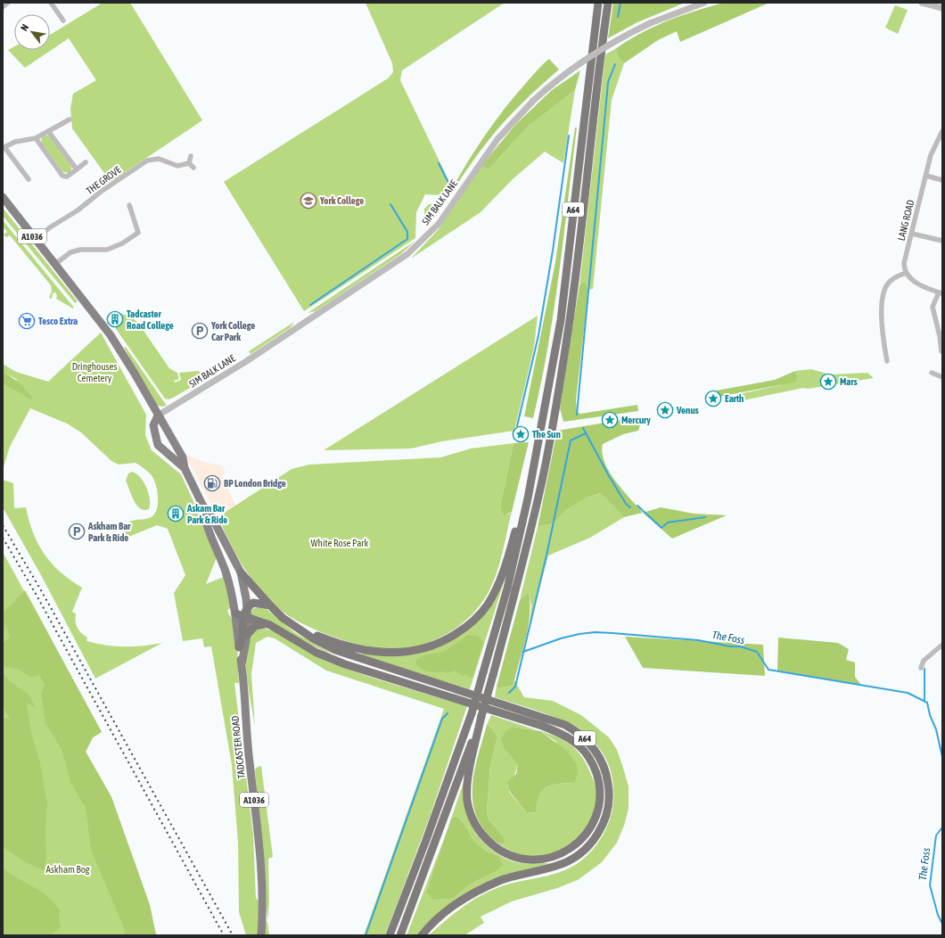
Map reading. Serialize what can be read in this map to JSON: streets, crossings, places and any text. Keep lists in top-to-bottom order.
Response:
{
  "streets": {
    "highway": ["A64"],
    "main road": ["A1036", "TADCASTER ROAD"],
    "street": ["THE GROVE", "SIM BALK LANE", "LANG ROAD"]
  },
  "crossings": [
    ["THE GROVE", "A1036"],
    ["SIM BALK LANE", "A1036"],
    ["SIM BALK LANE", "TADCASTER ROAD"],
    ["A64", "TADCASTER ROAD"],
    ["A1036", "TADCASTER ROAD"]
  ],
  "water": ["The Foss"],
  "parks": ["Dringhouses Cemetery", "White Rose Park", "Askham Bog"],
  "places": {
    "school or university": ["York College"],
    "building": ["Tadcaster Road College", "Askam Bar Park & Ride"],
    "supermarket": ["Tesco Extra"],
    "parking": ["York College Car Park", "Askham Bar Park & Ride"],
    "place": [
      "Mars",
      "Earth",
      "Venus",
      "Mercury",
      "The Sun"
    ],
    "fuel station": ["BP London Bridge"]
  },
  "north": "top left"
}
